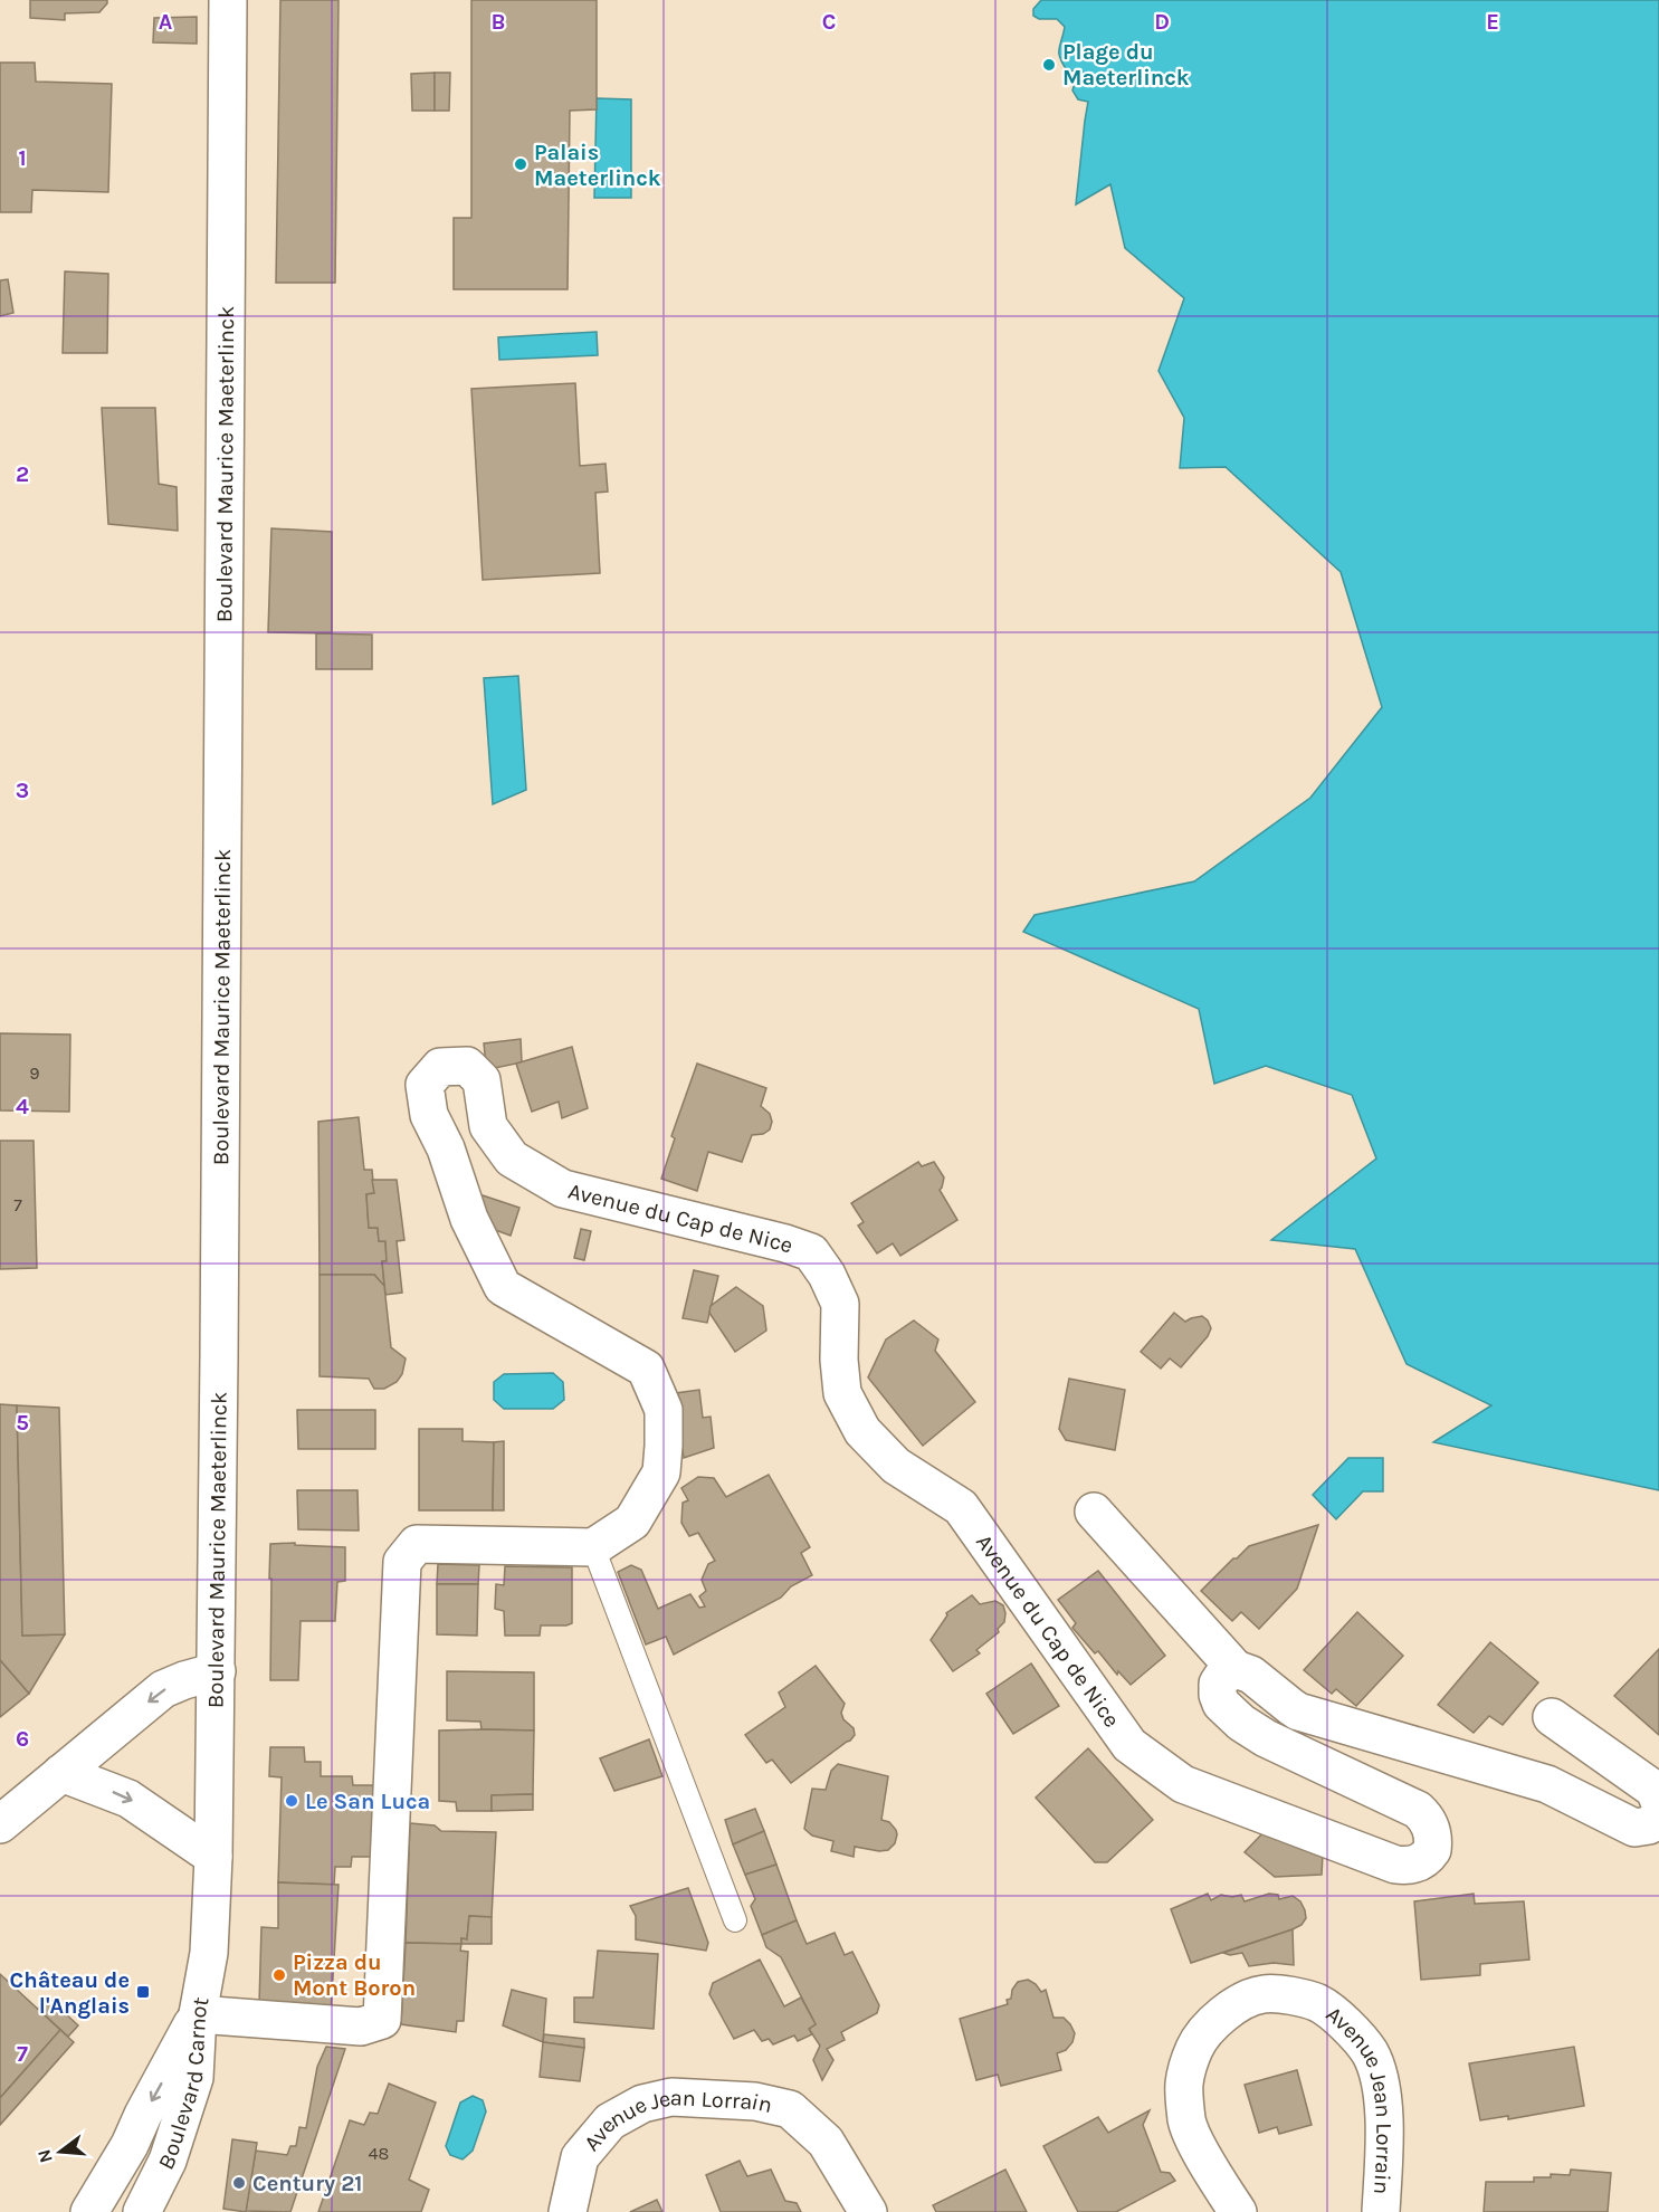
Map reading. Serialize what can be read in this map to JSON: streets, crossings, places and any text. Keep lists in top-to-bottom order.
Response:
{
  "streets": {
    "street": [
      "Boulevard Maurice Maeterlinck",
      "Avenue du Cap de Nice",
      "Avenue Jean Lorrain",
      "Boulevard Carnot"
    ]
  },
  "crossings": [
    ["Boulevard Maurice Maeterlinck", "Boulevard Carnot"]
  ],
  "places": {
    "other": [
      "Plage du Maeterlinck",
      "Palais Maeterlinck",
      "Le San Luca",
      "Pizza du Mont Boron",
      "Century 21"
    ],
    "transit": ["Château de l'Anglais"]
  },
  "house_numbers": ["9", "7", "48"],
  "north": "left",
  "grid": {
    "columns": [
      "A",
      "B",
      "C",
      "D",
      "E"
    ],
    "rows": [
      "1",
      "2",
      "3",
      "4",
      "5",
      "6",
      "7"
    ]
  }
}
